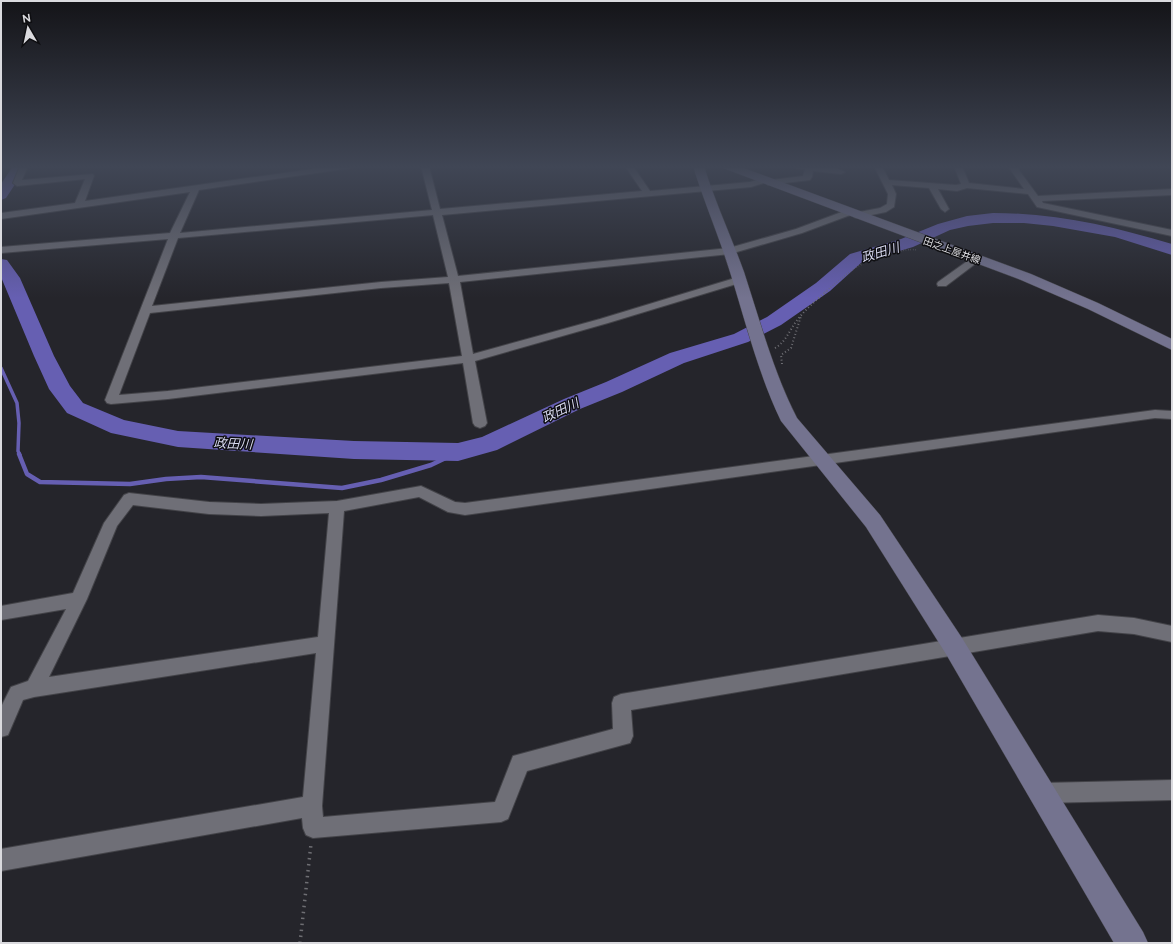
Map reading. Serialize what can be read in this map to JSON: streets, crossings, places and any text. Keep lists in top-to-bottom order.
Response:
{
  "streets": {
    "street": ["田之上屋井線"]
  },
  "water": ["政田川"],
  "north": "top"
}
